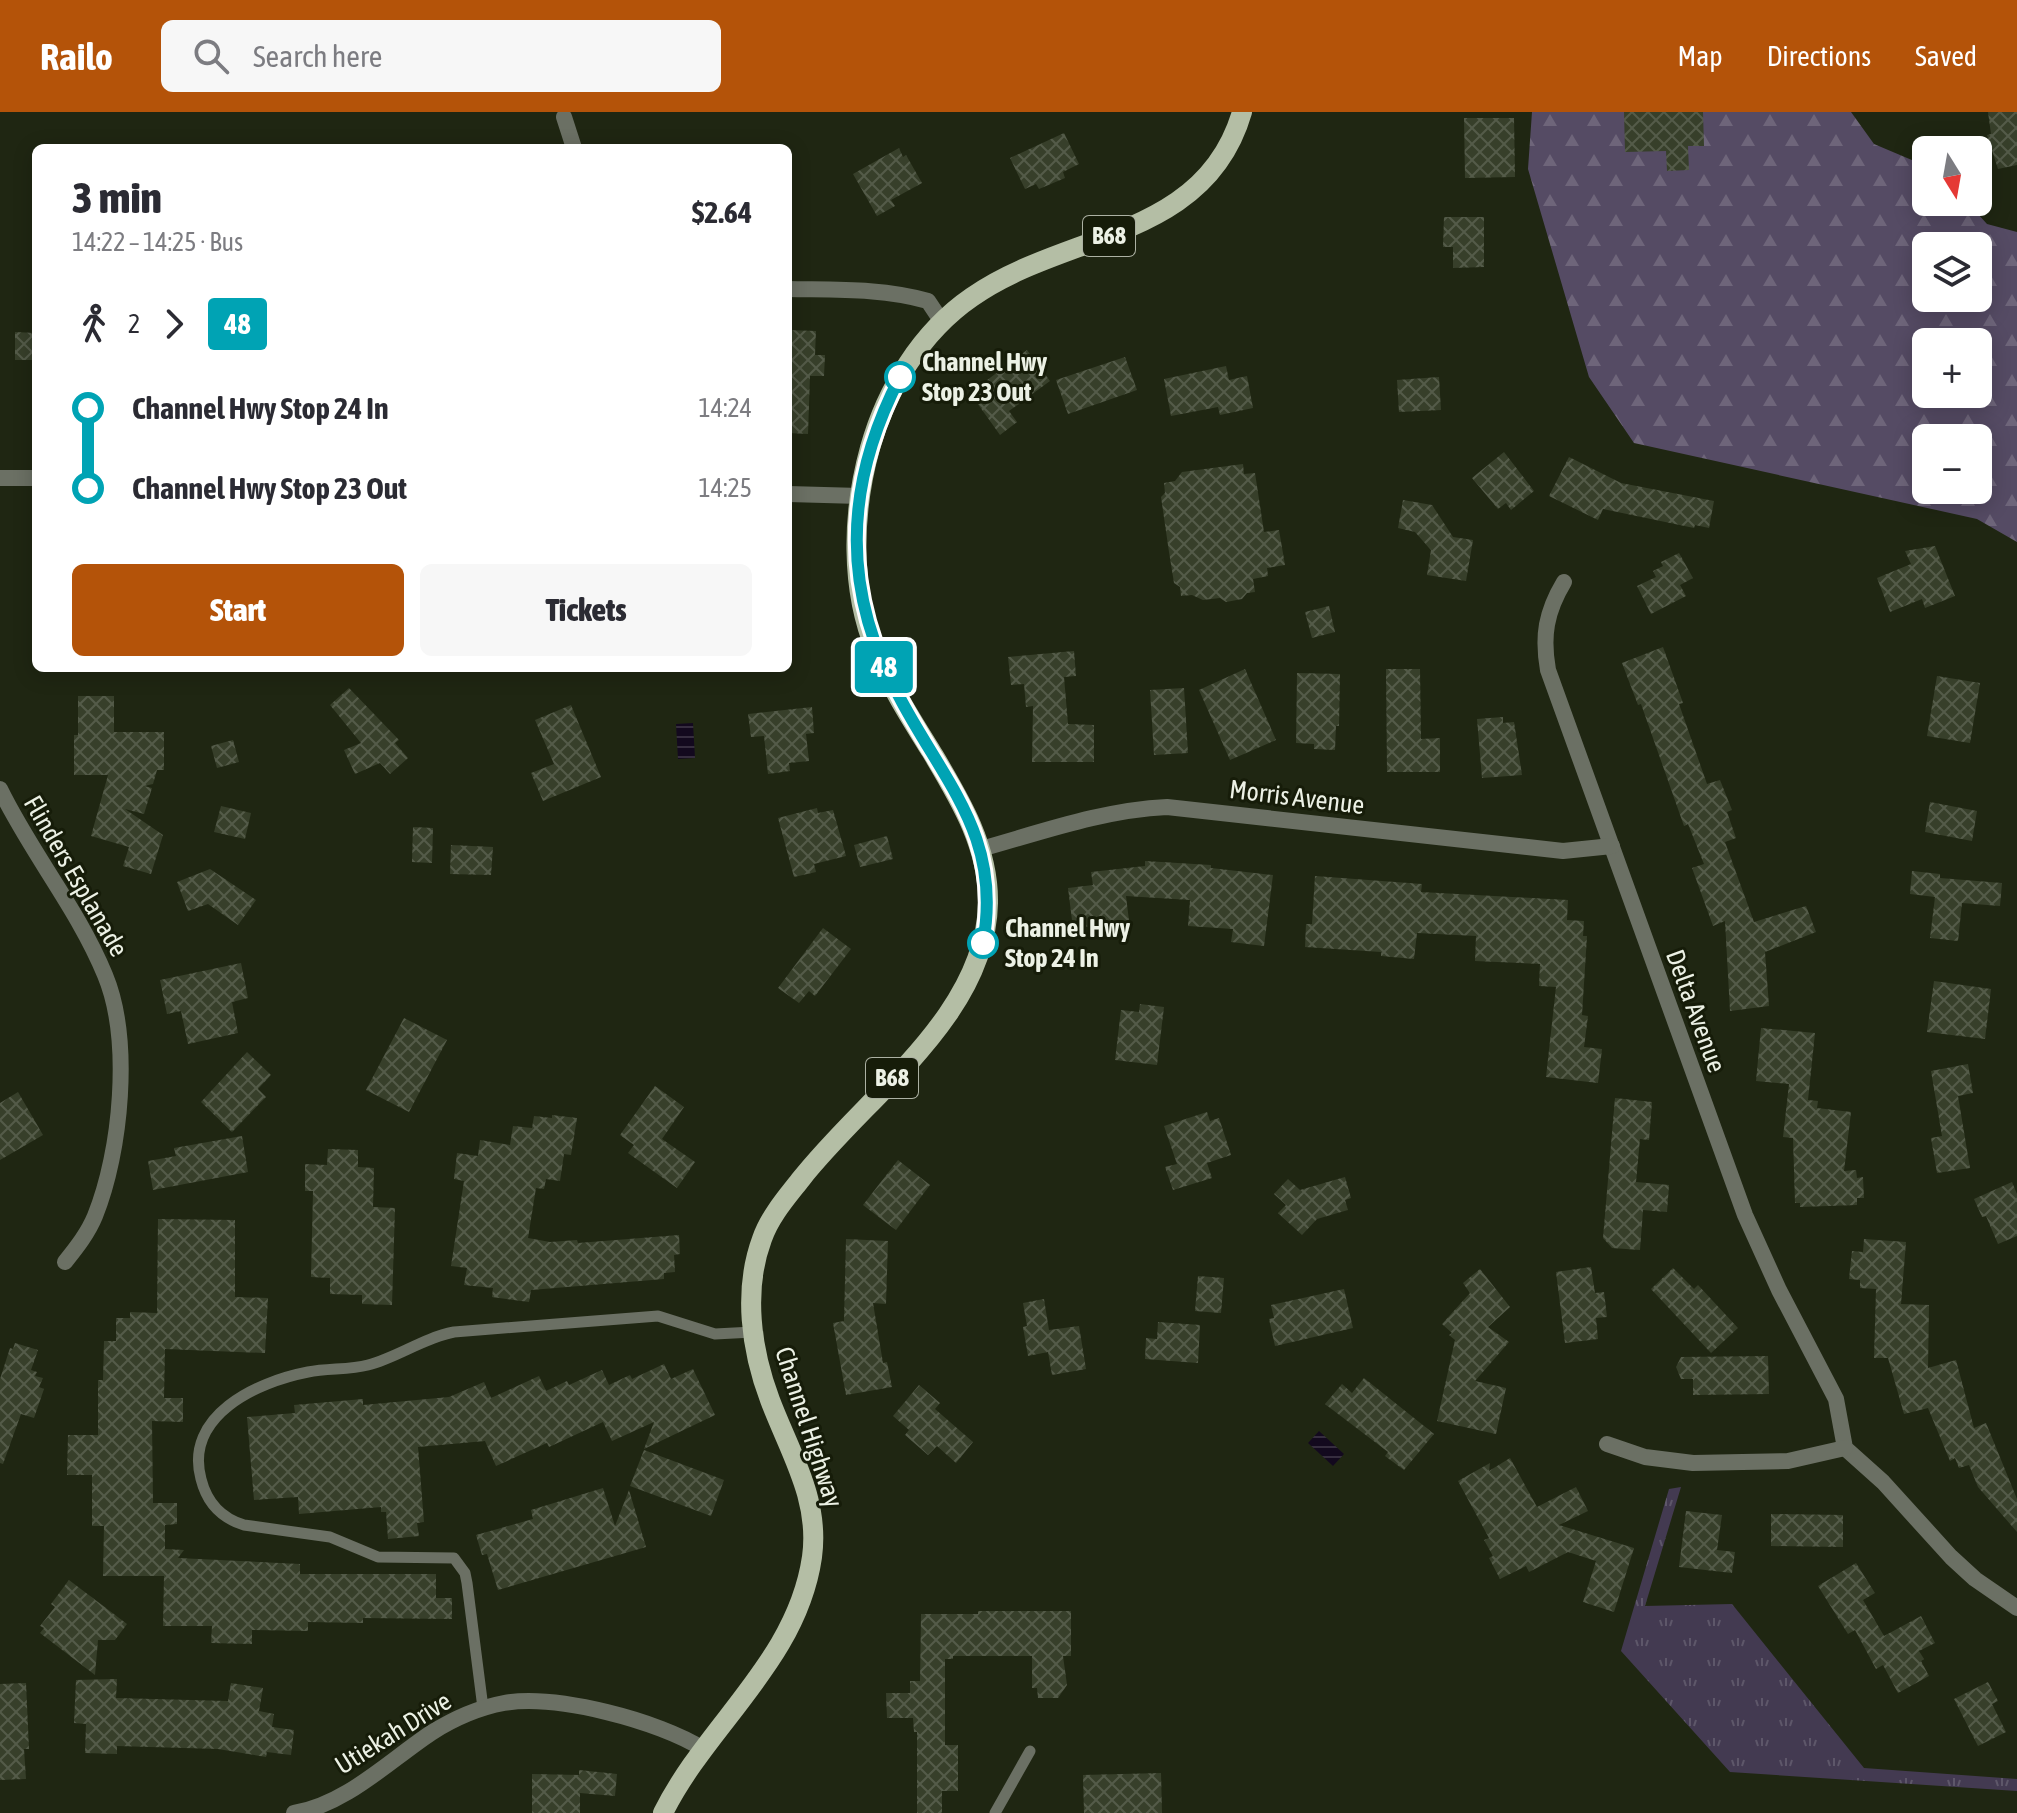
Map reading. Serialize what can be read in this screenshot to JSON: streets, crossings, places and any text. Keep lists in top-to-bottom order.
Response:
{
  "streets": {
    "main road": ["B68", "Channel Highway"],
    "street": [
      "Morris Avenue",
      "Flinders Esplanade",
      "Delta Avenue",
      "Utiekah Drive"
    ]
  },
  "crossings": [
    ["Morris Avenue", "Delta Avenue"],
    ["Morris Avenue", "Channel Highway"],
    ["Channel Highway", "Utiekah Drive"]
  ],
  "places": ["Channel Hwy Stop 23 Out", "Channel Hwy Stop 24 In"],
  "lines": ["bus line 48"],
  "north": "bottom",
  "page": {
    "header": "Railo",
    "search": "Search here",
    "nav": ["Map", "Directions", "Saved"],
    "on_map": "48",
    "map_buttons": ["+", "−"],
    "heading": ["3 min", "14:22 – 14:25 · Bus", "$2.64"],
    "legs": ["2", "48"],
    "list": [
      {
        "name": "Channel Hwy Stop 24 In",
        "value": "14:24"
      },
      {
        "name": "Channel Hwy Stop 23 Out",
        "value": "14:25"
      }
    ],
    "buttons": ["Start", "Tickets"]
  }
}
